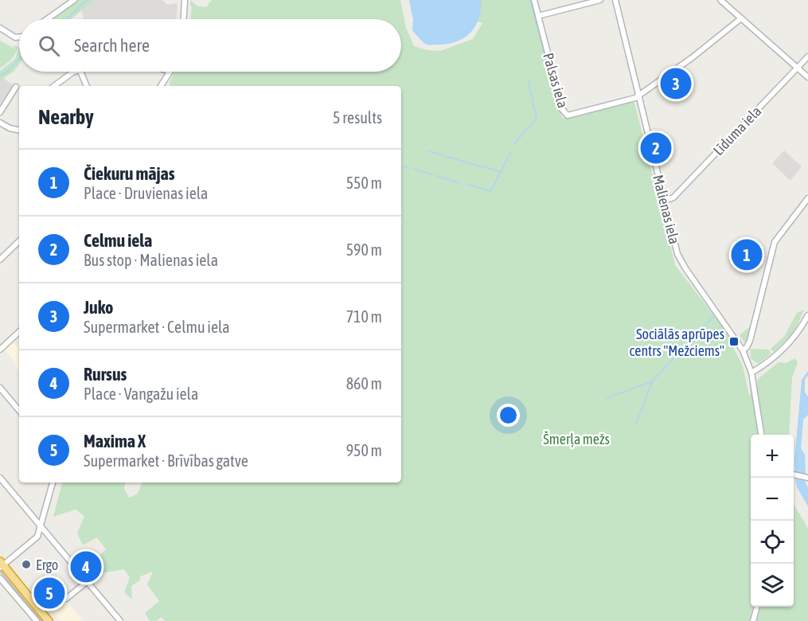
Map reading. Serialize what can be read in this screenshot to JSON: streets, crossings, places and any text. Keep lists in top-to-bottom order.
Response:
{
  "streets": {
    "street": ["Palsas iela", "Līduma iela", "Malienas iela"]
  },
  "crossings": [
    ["Palsas iela", "Malienas iela"],
    ["Līduma iela", "Malienas iela"]
  ],
  "parks": ["Šmerļa mežs"],
  "places": {
    "transit": ["Sociālās aprūpes centrs \"Mežciems\""],
    "other": ["Ergo"]
  },
  "page": {
    "search": "Search here",
    "pins": [
      "3",
      "2",
      "1",
      "4",
      "5"
    ],
    "heading": ["Nearby", "5 results"],
    "list": [
      {
        "mark": "1",
        "name": "Čiekuru mājas",
        "note": "Place · Druvienas iela",
        "value": "550 m"
      },
      {
        "mark": "2",
        "name": "Celmu iela",
        "note": "Bus stop · Malienas iela",
        "value": "590 m"
      },
      {
        "mark": "3",
        "name": "Juko",
        "note": "Supermarket · Celmu iela",
        "value": "710 m"
      },
      {
        "mark": "4",
        "name": "Rursus",
        "note": "Place · Vangažu iela",
        "value": "860 m"
      },
      {
        "mark": "5",
        "name": "Maxima X",
        "note": "Supermarket · Brīvības gatve",
        "value": "950 m"
      }
    ],
    "map_buttons": ["+", "−"]
  }
}
